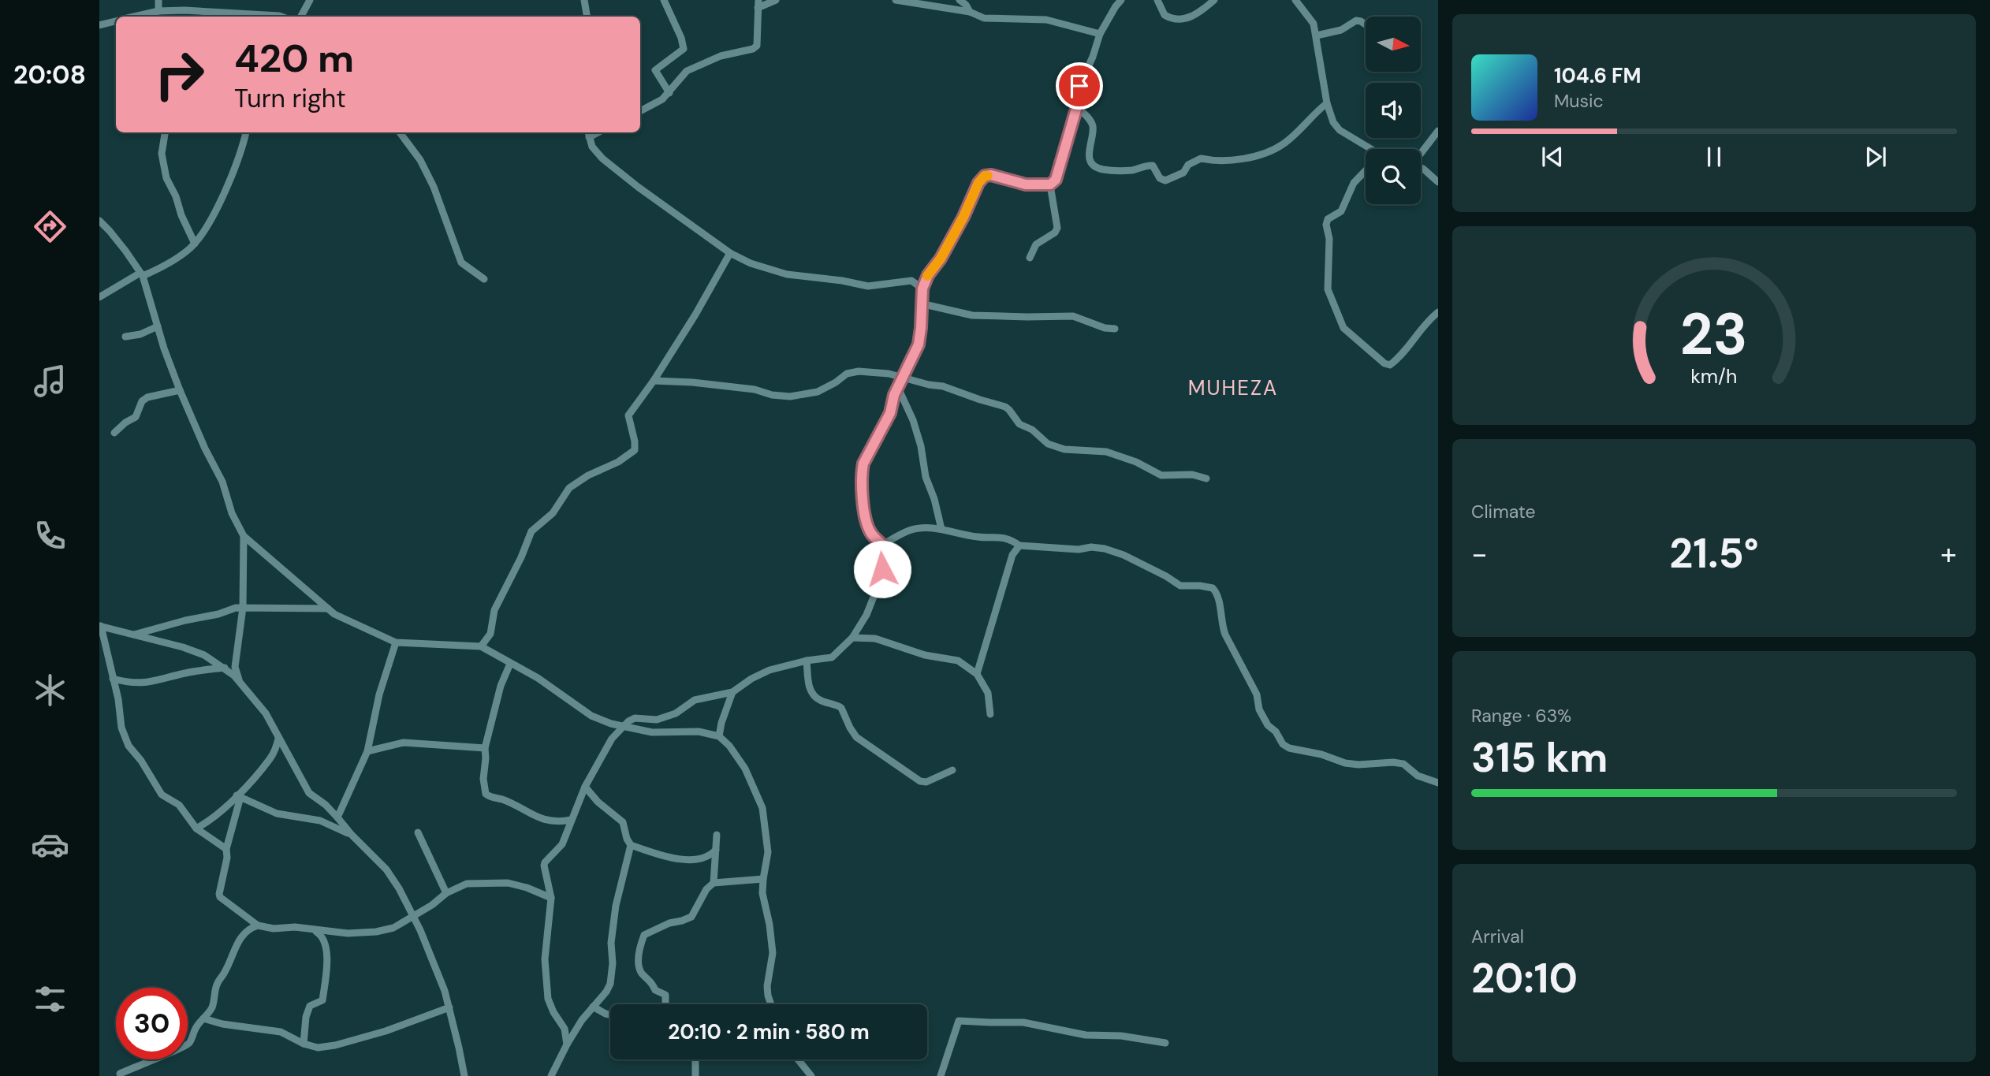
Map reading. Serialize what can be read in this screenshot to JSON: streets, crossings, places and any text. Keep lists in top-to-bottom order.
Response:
{
  "districts": ["MUHEZA"],
  "north": "right",
  "page": {
    "tabs": "20:08",
    "turn": ["420 m", "Turn right"],
    "song": ["104.6 FM", "Music"],
    "tile": [
      "Climate",
      ["Range · 63%", "315 km"],
      ["Arrival", "20:10"]
    ],
    "heat": ["−", "21.5°", "+"],
    "limit": "30",
    "trip": "20:10 · 2 min · 580 m",
    "gauge": ["23", "km/h"]
  }
}
